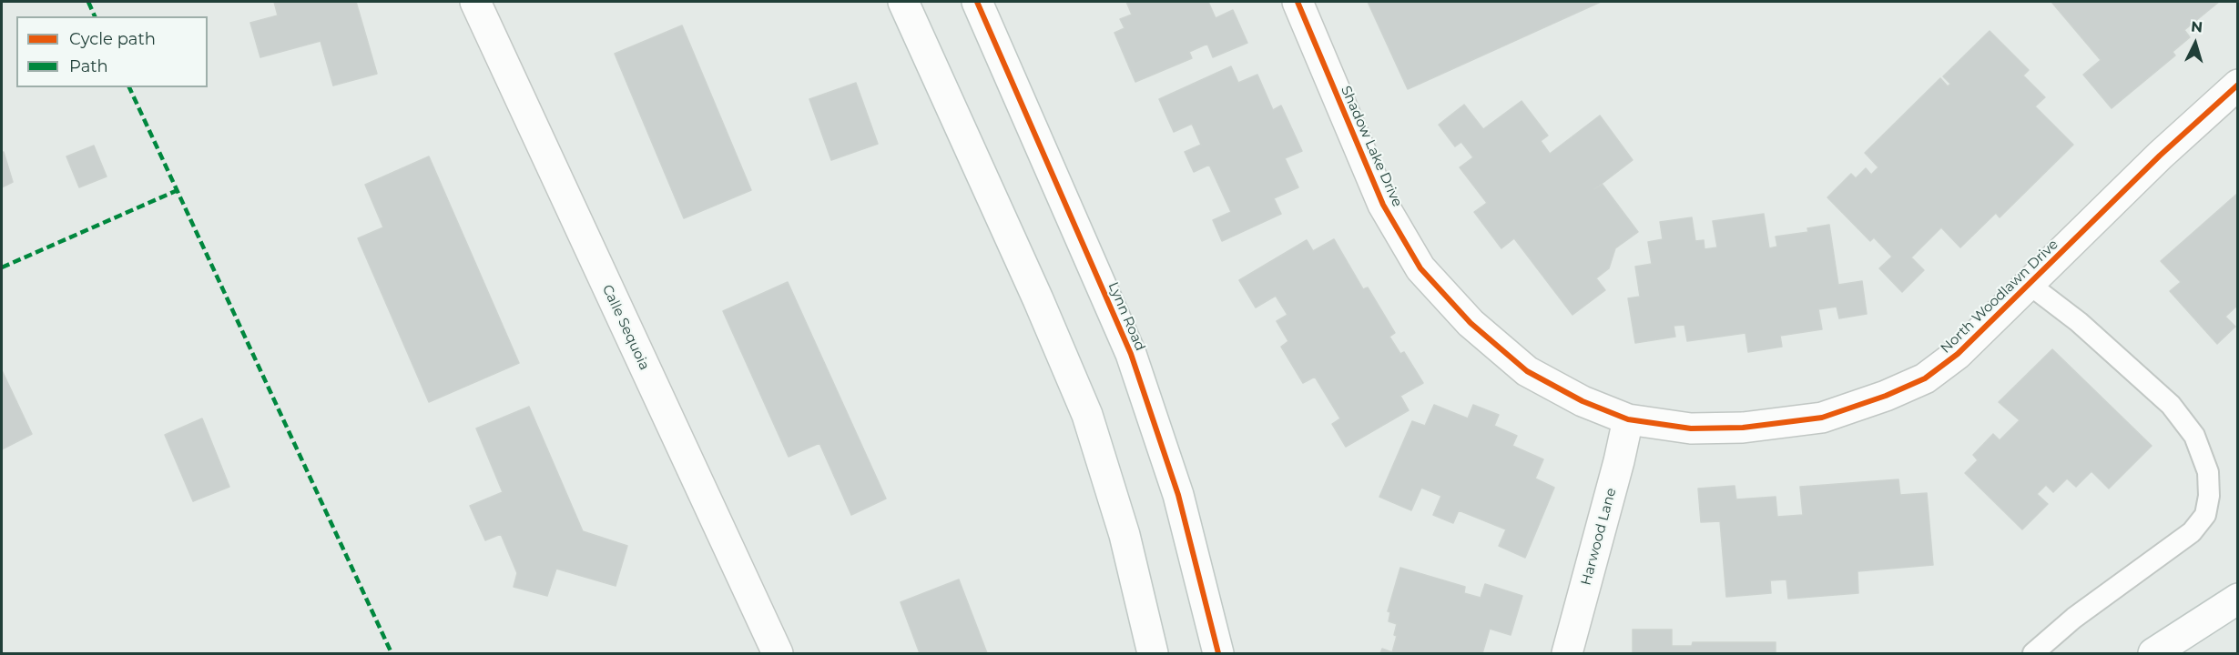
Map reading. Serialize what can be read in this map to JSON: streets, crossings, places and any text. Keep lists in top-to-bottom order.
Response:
{
  "streets": {
    "street": [
      "Shadow Lake Drive",
      "North Woodlawn Drive",
      "Lynn Road",
      "Calle Sequoia",
      "Harwood Lane"
    ]
  },
  "crossings": [
    ["Shadow Lake Drive", "North Woodlawn Drive"],
    ["Shadow Lake Drive", "Harwood Lane"],
    ["North Woodlawn Drive", "Harwood Lane"]
  ],
  "legend": ["Cycle path", "Path"],
  "north": "top"
}
